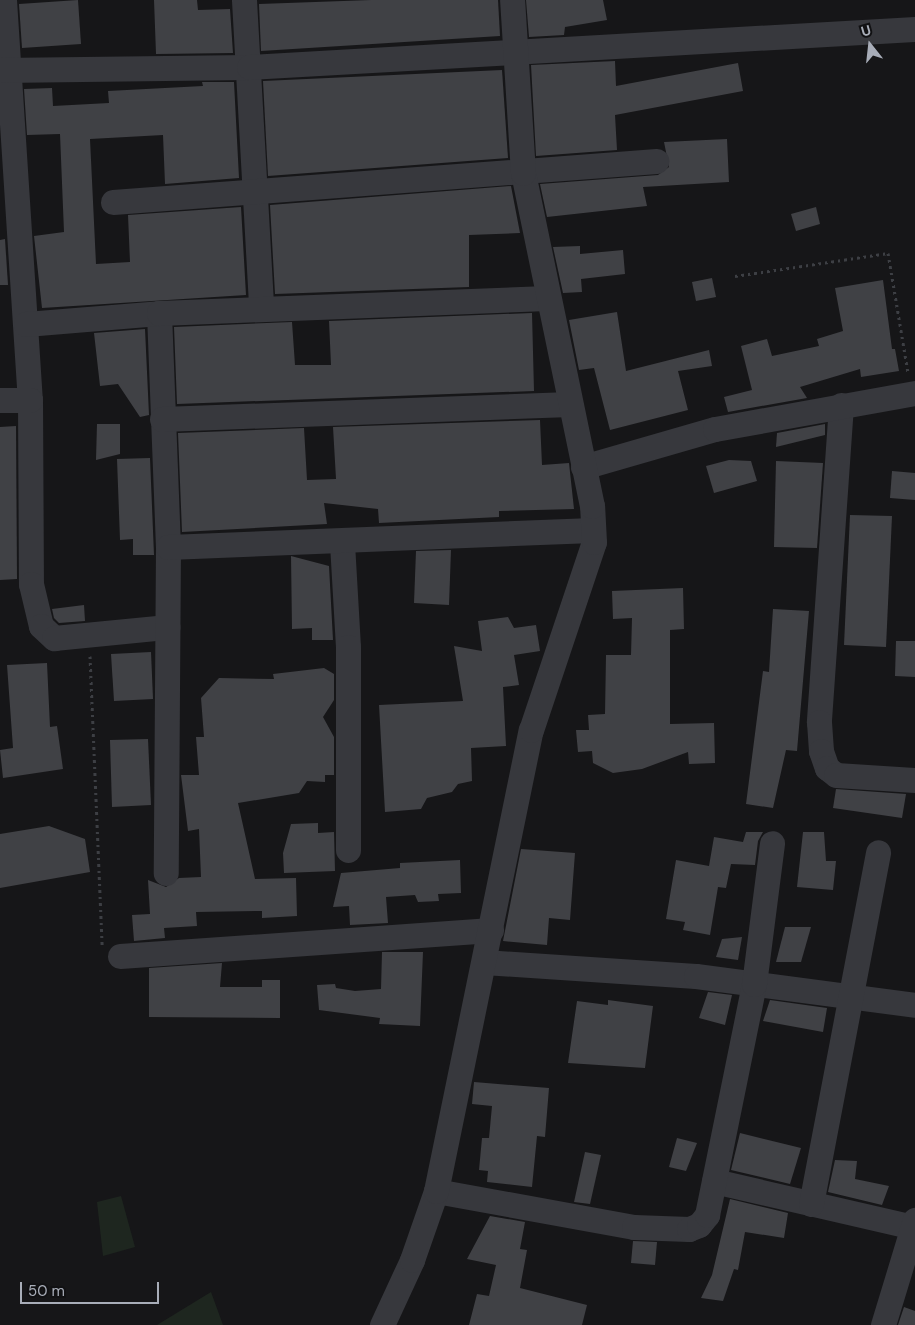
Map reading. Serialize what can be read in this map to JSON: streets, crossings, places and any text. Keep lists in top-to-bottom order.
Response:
{
  "scale_bar": "50 m",
  "north": "top"
}
